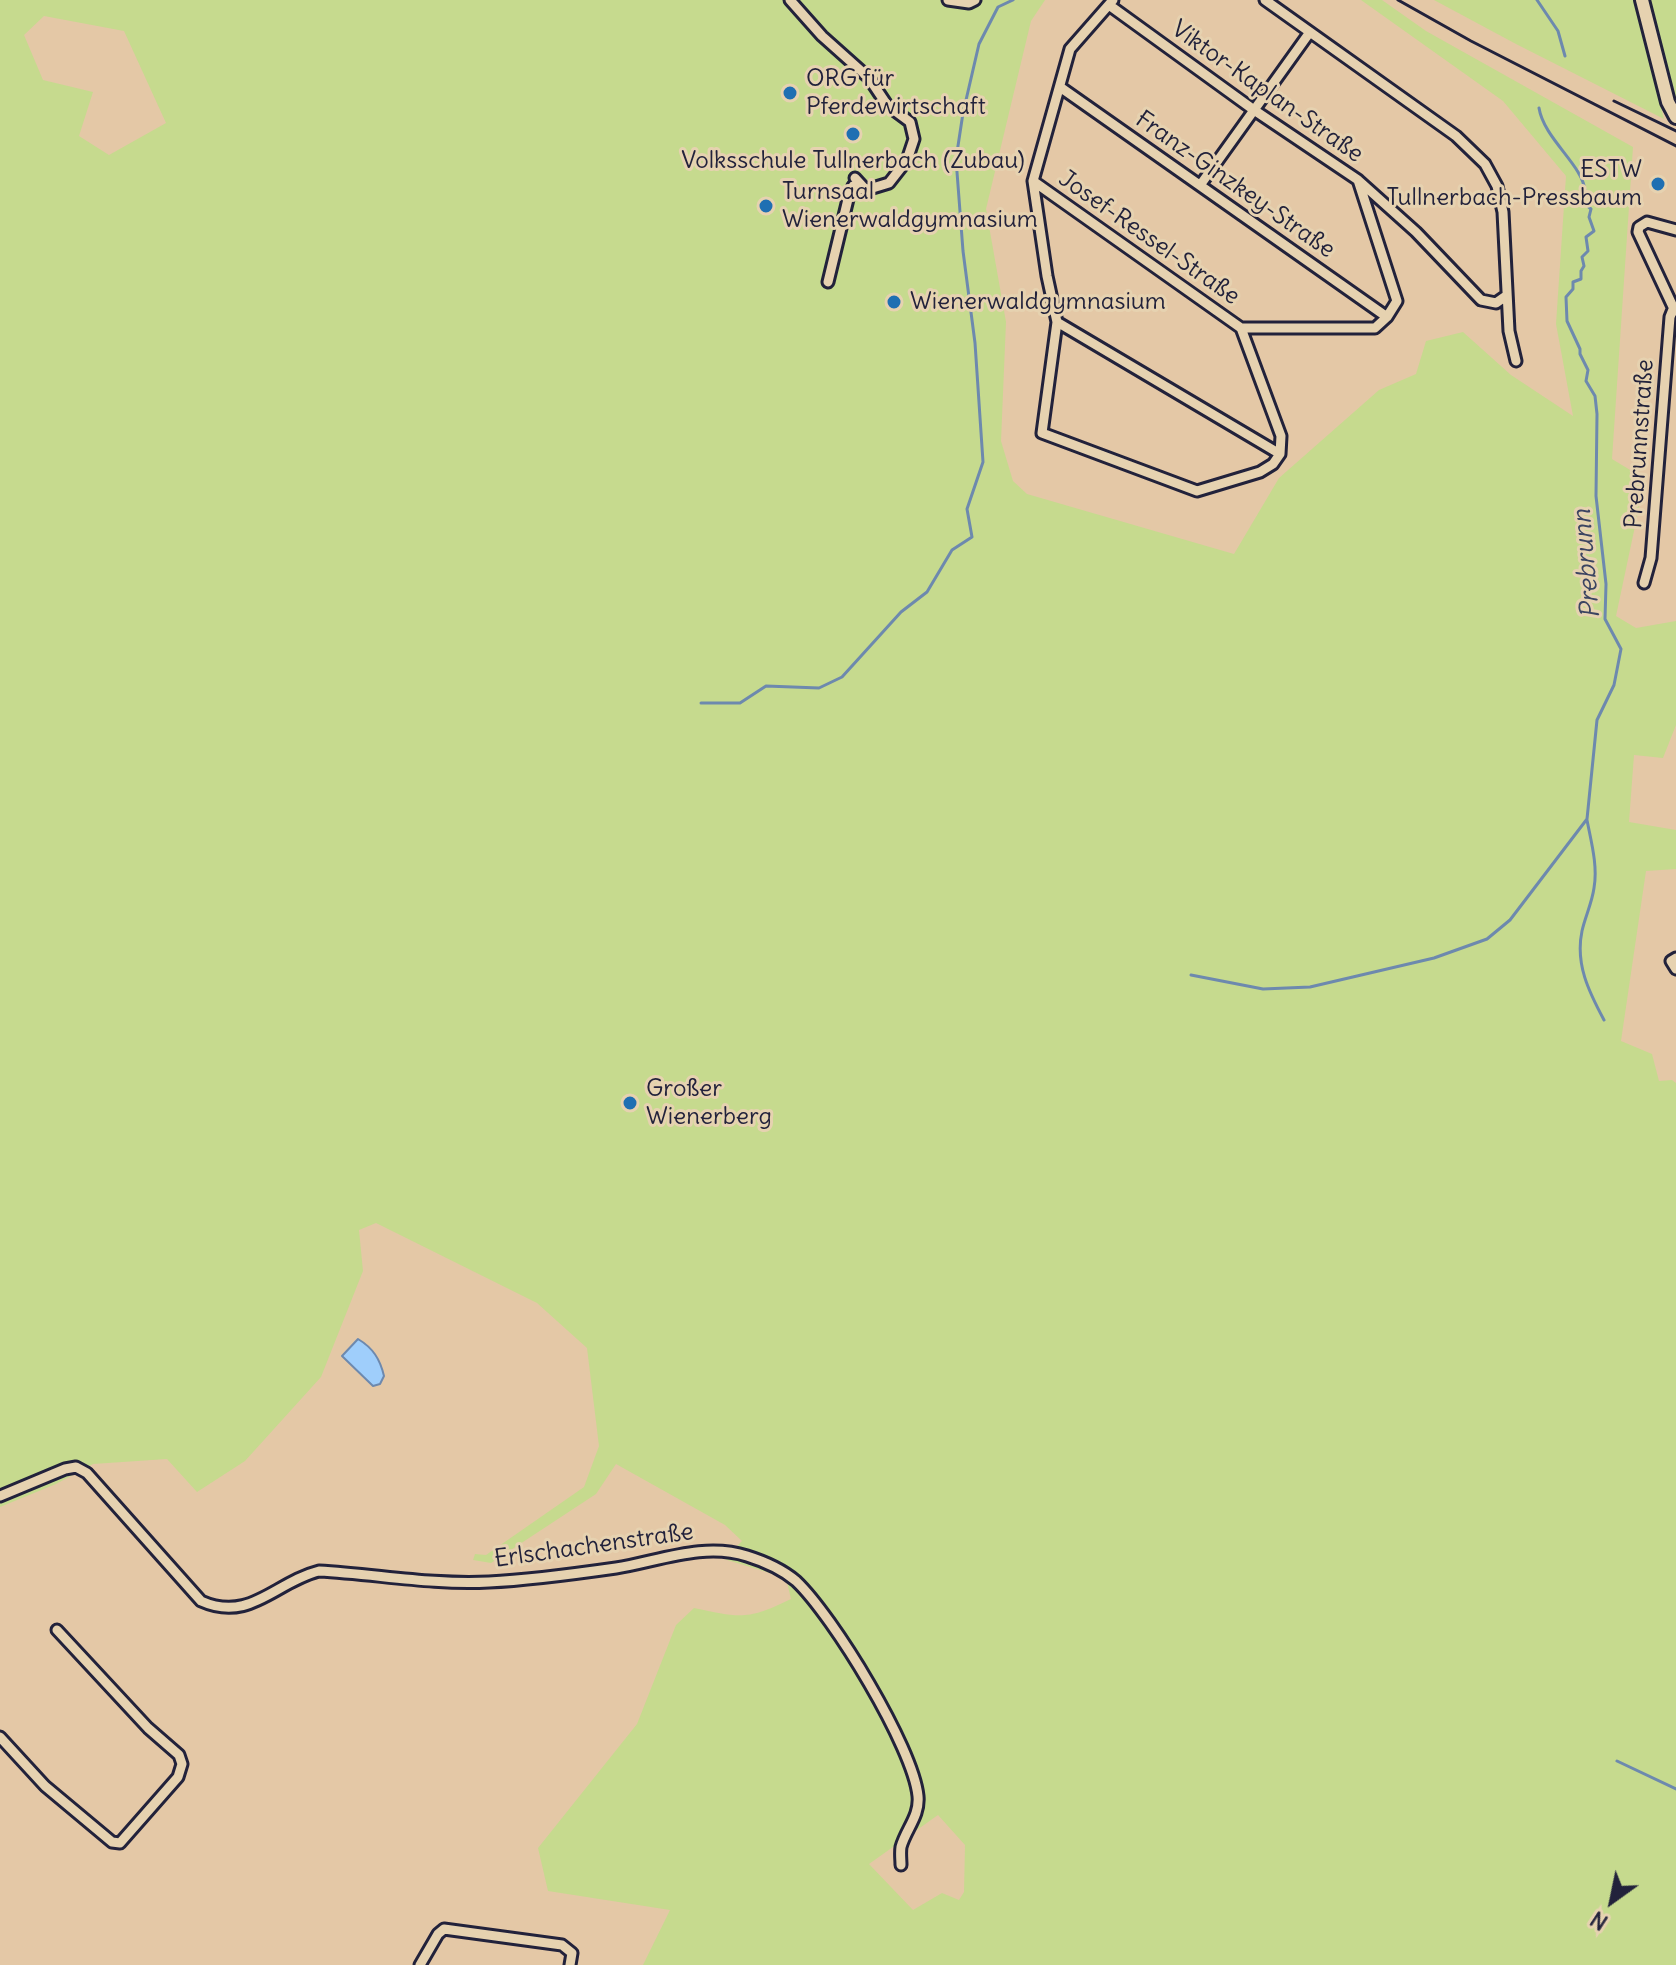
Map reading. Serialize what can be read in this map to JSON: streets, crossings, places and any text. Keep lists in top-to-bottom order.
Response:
{
  "streets": {
    "street": [
      "Viktor-Kaplan-Straße",
      "Franz-Ginzkey-Straße",
      "Josef-Ressel-Straße",
      "Prebrunnstraße",
      "Erlschachenstraße"
    ]
  },
  "water": ["Prebrunn"],
  "places": [
    "ORG für Pferdewirtschaft",
    "Volksschule Tullnerbach (Zubau)",
    "ESTW Tullnerbach-Pressbaum",
    "Turnsaal Wienerwaldgymnasium",
    "Wienerwaldgymnasium",
    "Großer Wienerberg"
  ],
  "north": "bottom left"
}
